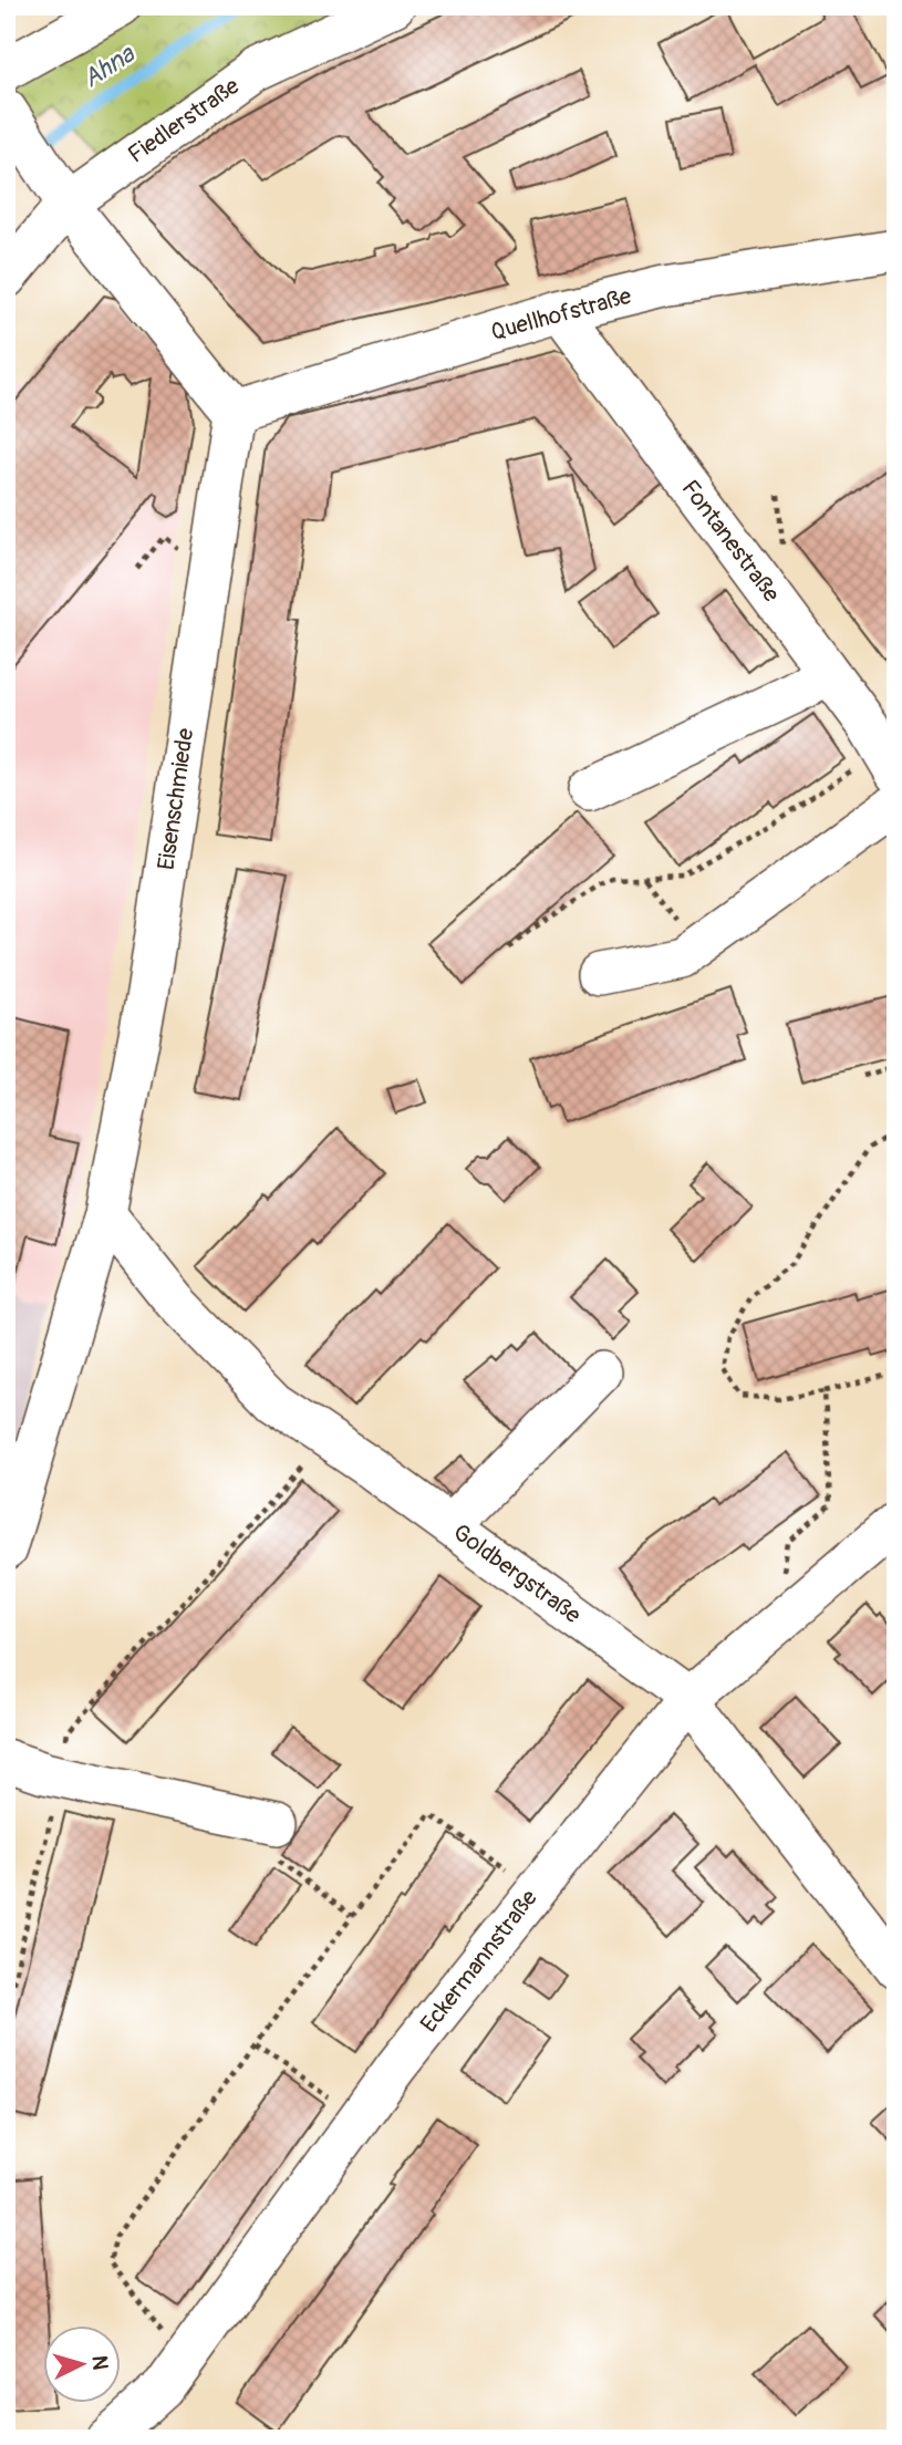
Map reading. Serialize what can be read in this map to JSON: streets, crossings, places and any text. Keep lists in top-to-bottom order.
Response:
{
  "streets": {
    "street": [
      "Fiedlerstraße",
      "Quellhofstraße",
      "Fontanestraße",
      "Eisenschmiede",
      "Goldbergstraße",
      "Eckermannstraße"
    ]
  },
  "crossings": [
    ["Quellhofstraße", "Fontanestraße"],
    ["Quellhofstraße", "Eisenschmiede"],
    ["Eisenschmiede", "Goldbergstraße"],
    ["Goldbergstraße", "Eckermannstraße"]
  ],
  "water": ["Ahna"],
  "north": "right"
}
